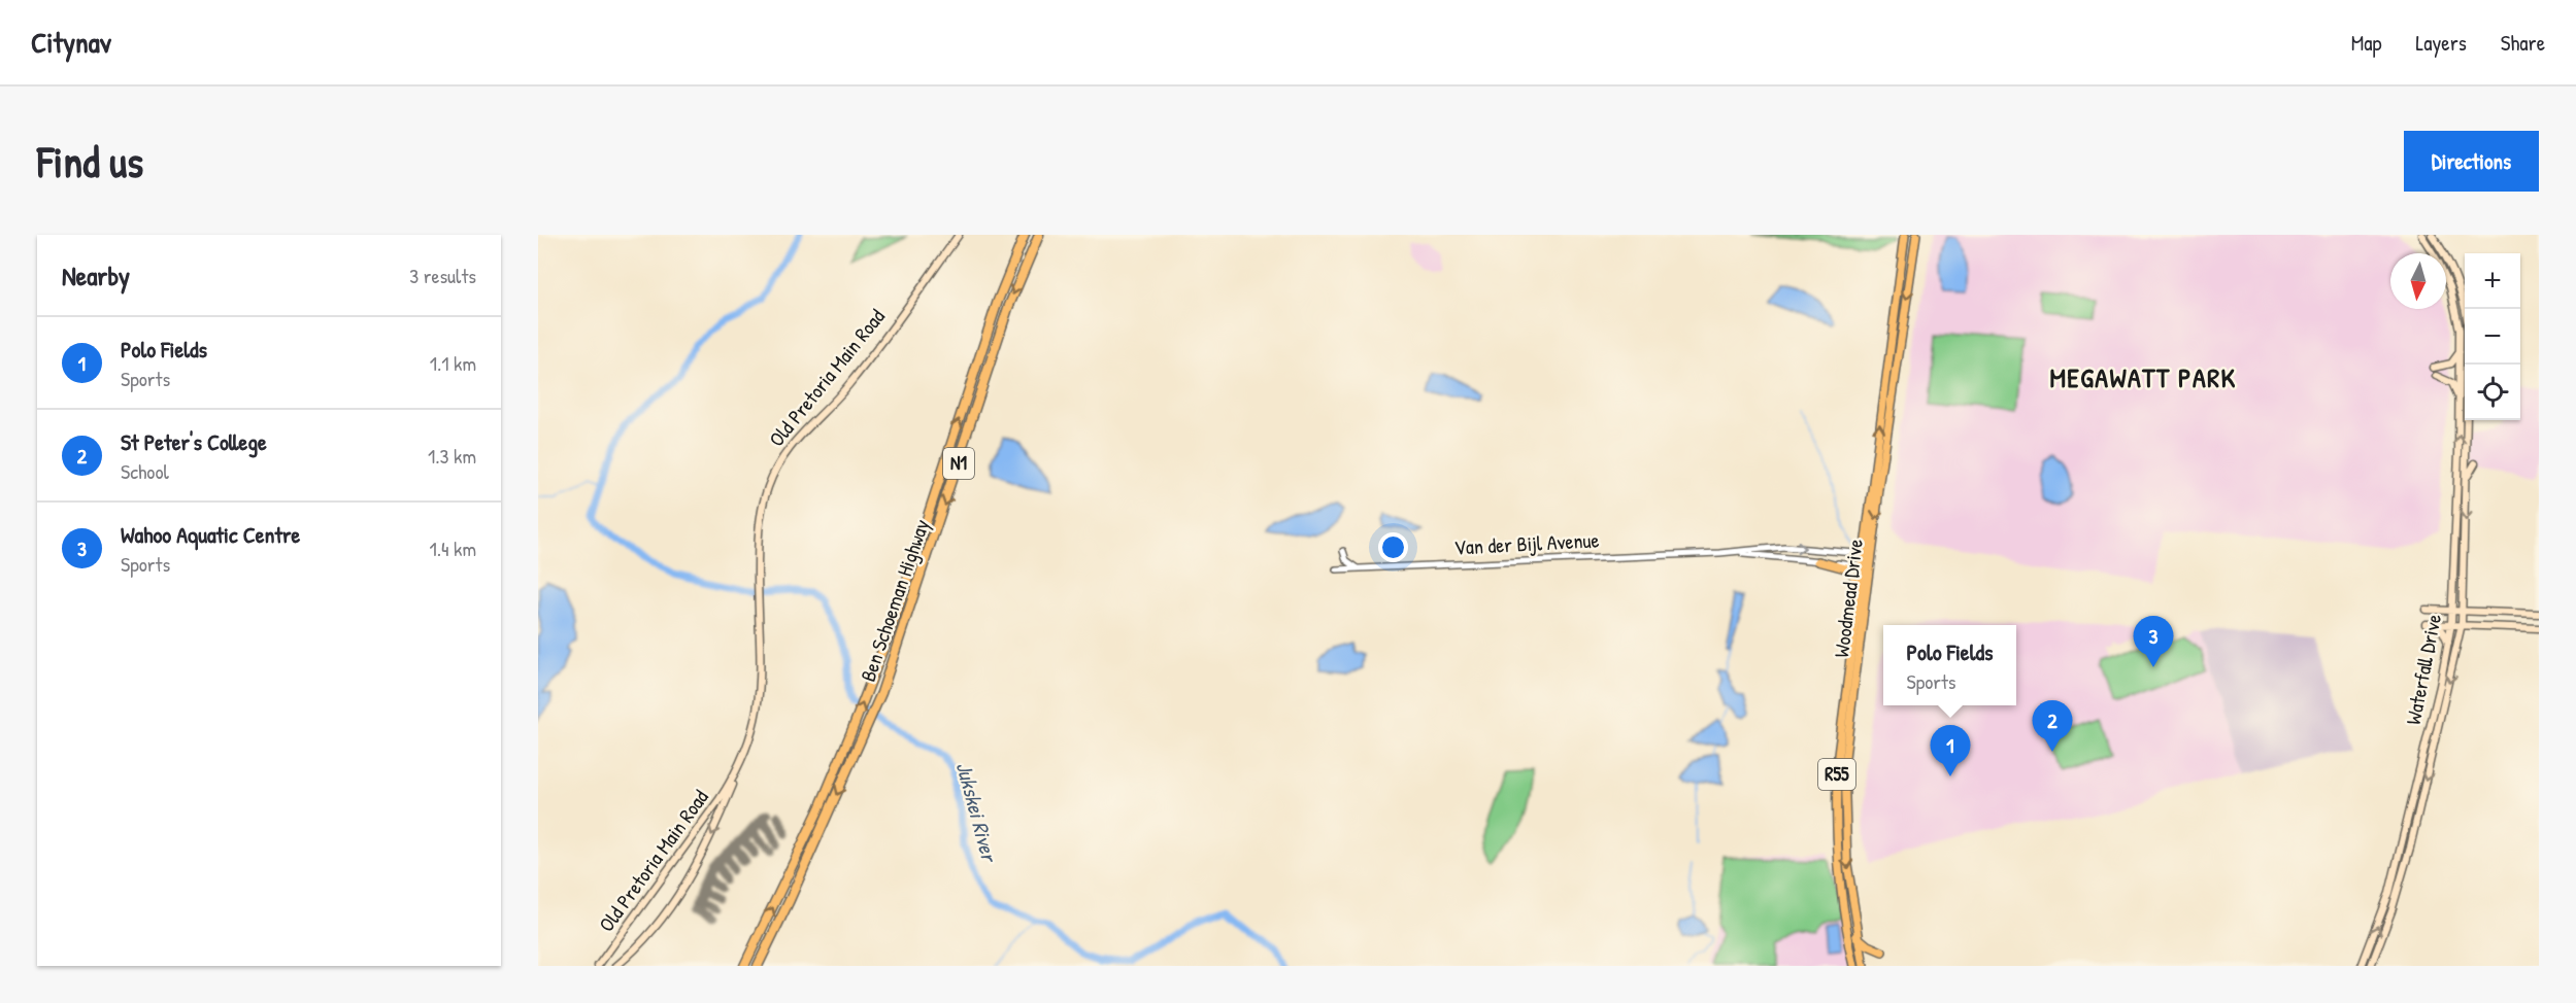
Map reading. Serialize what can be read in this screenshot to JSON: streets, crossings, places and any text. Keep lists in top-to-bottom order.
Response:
{
  "streets": {
    "highway": ["N1", "Ben Schoeman Highway"],
    "main road": [
      "Old Pretoria Main Road",
      "Woodmead Drive",
      "Waterfall Drive",
      "R55"
    ],
    "street": ["Van der Bijl Avenue"]
  },
  "crossings": [
    ["Van der Bijl Avenue", "Woodmead Drive"]
  ],
  "districts": ["MEGAWATT PARK"],
  "water": ["Jukskei River"],
  "north": "bottom",
  "page": {
    "header": "Citynav",
    "nav": ["Map", "Layers", "Share"],
    "buttons": "Directions",
    "title": "Find us",
    "heading": ["Nearby", "3 results"],
    "map_buttons": ["+", "−"],
    "list": [
      {
        "mark": "1",
        "name": "Polo Fields",
        "note": "Sports",
        "value": "1.1 km"
      },
      {
        "mark": "2",
        "name": "St Peter's College",
        "note": "School",
        "value": "1.3 km"
      },
      {
        "mark": "3",
        "name": "Wahoo Aquatic Centre",
        "note": "Sports",
        "value": "1.4 km"
      }
    ],
    "pins": ["3", "2", "1"],
    "popup": ["Polo Fields", "Sports"]
  }
}
